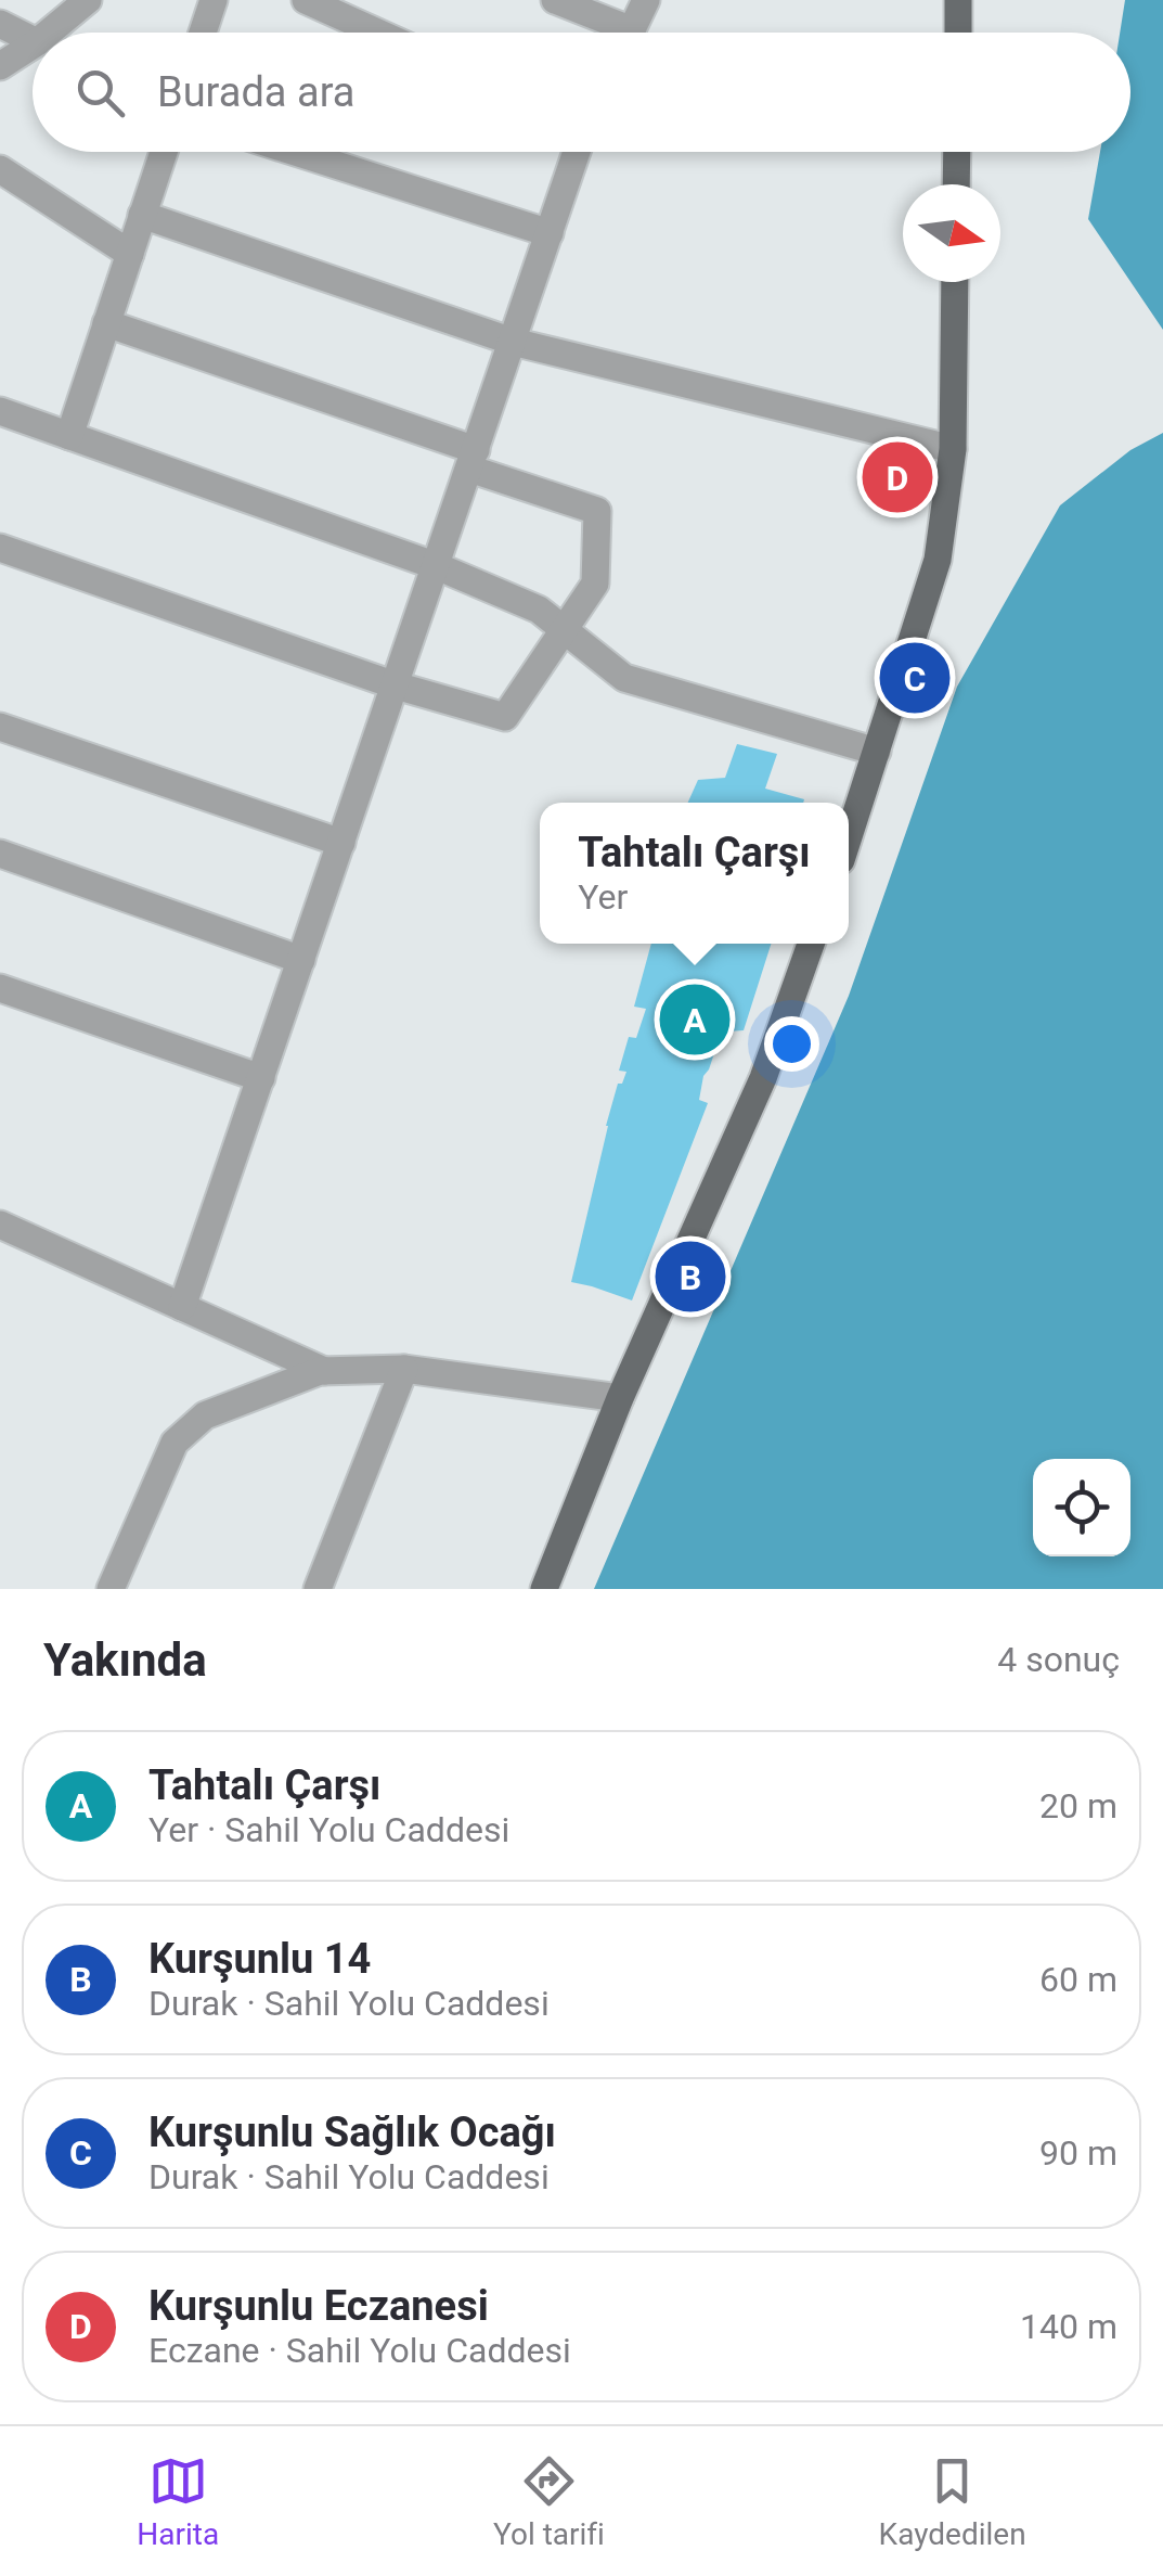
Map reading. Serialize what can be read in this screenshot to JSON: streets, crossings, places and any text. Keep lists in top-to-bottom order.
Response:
{
  "north": "right",
  "page": {
    "search": "Burada ara",
    "pins": [
      "D",
      "C",
      "A",
      "B"
    ],
    "popup": ["Tahtalı Çarşı", "Yer"],
    "heading": ["Yakında", "4 sonuç"],
    "list": [
      {
        "mark": "A",
        "name": "Tahtalı Çarşı",
        "note": "Yer · Sahil Yolu Caddesi",
        "value": "20 m"
      },
      {
        "mark": "B",
        "name": "Kurşunlu 14",
        "note": "Durak · Sahil Yolu Caddesi",
        "value": "60 m"
      },
      {
        "mark": "C",
        "name": "Kurşunlu Sağlık Ocağı",
        "note": "Durak · Sahil Yolu Caddesi",
        "value": "90 m"
      },
      {
        "mark": "D",
        "name": "Kurşunlu Eczanesi",
        "note": "Eczane · Sahil Yolu Caddesi",
        "value": "140 m"
      }
    ],
    "nav": ["Harita", "Yol tarifi", "Kaydedilen"]
  }
}
